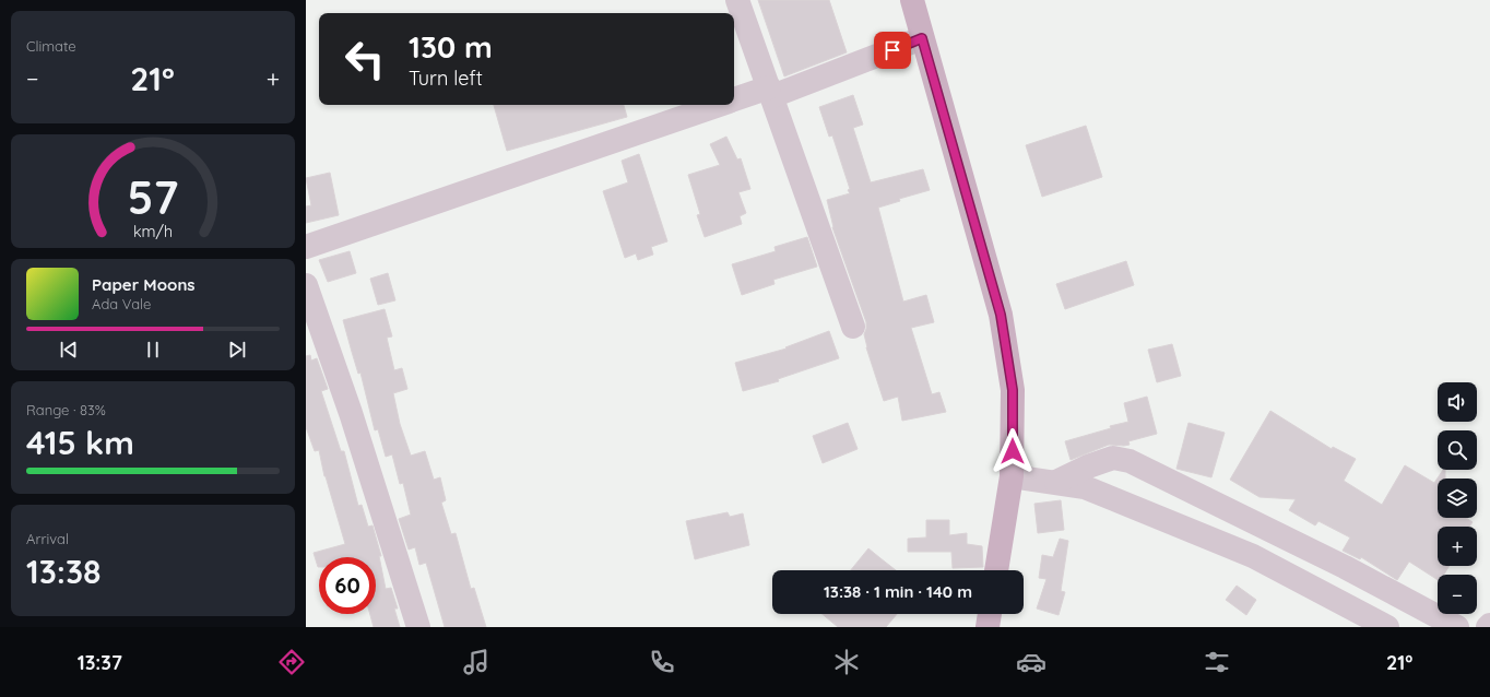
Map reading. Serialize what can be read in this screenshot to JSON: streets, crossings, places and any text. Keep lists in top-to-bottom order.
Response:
{
  "page": {
    "tile": [
      "Climate",
      ["Range · 83%", "415 km"],
      ["Arrival", "13:38"]
    ],
    "turn": ["130 m", "Turn left"],
    "heat": ["−", "21°", "+"],
    "song": ["Paper Moons", "Ada Vale"],
    "map_buttons": ["+", "−"],
    "limit": "60",
    "trip": "13:38 · 1 min · 140 m",
    "tabs": ["13:37", "21°"],
    "gauge": ["57", "km/h"]
  }
}
